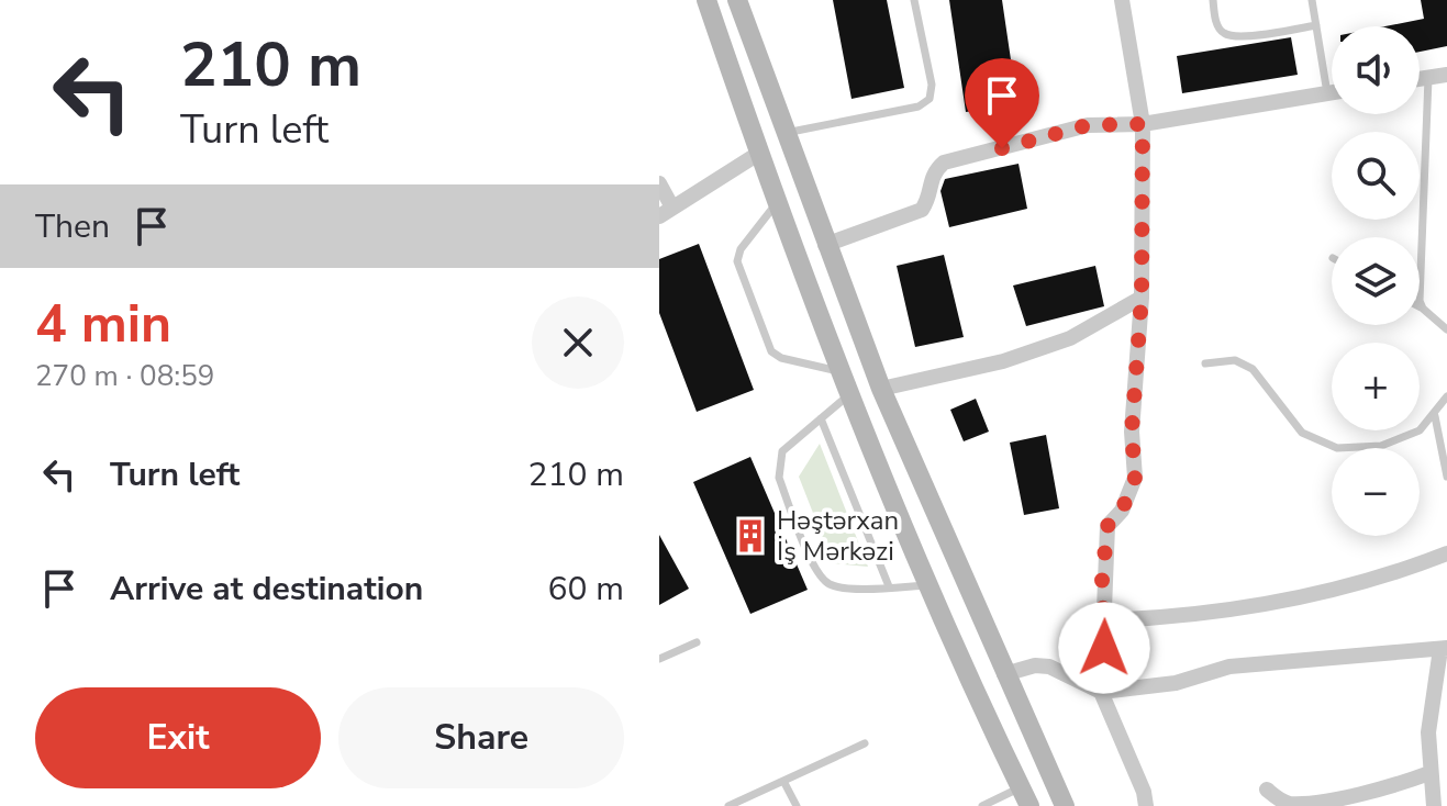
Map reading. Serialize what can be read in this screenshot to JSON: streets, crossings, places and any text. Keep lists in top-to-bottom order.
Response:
{
  "places": {
    "building": ["Həştərxan İş Mərkəzi"]
  },
  "page": {
    "turn": ["210 m", "Turn left"],
    "map_buttons": ["+", "−"],
    "then": "Then",
    "heading": ["4 min", "270 m · 08:59"],
    "list": [
      {
        "name": "Turn left",
        "value": "210 m"
      },
      {
        "name": "Arrive at destination",
        "value": "60 m"
      }
    ],
    "buttons": ["Exit", "Share"]
  }
}
